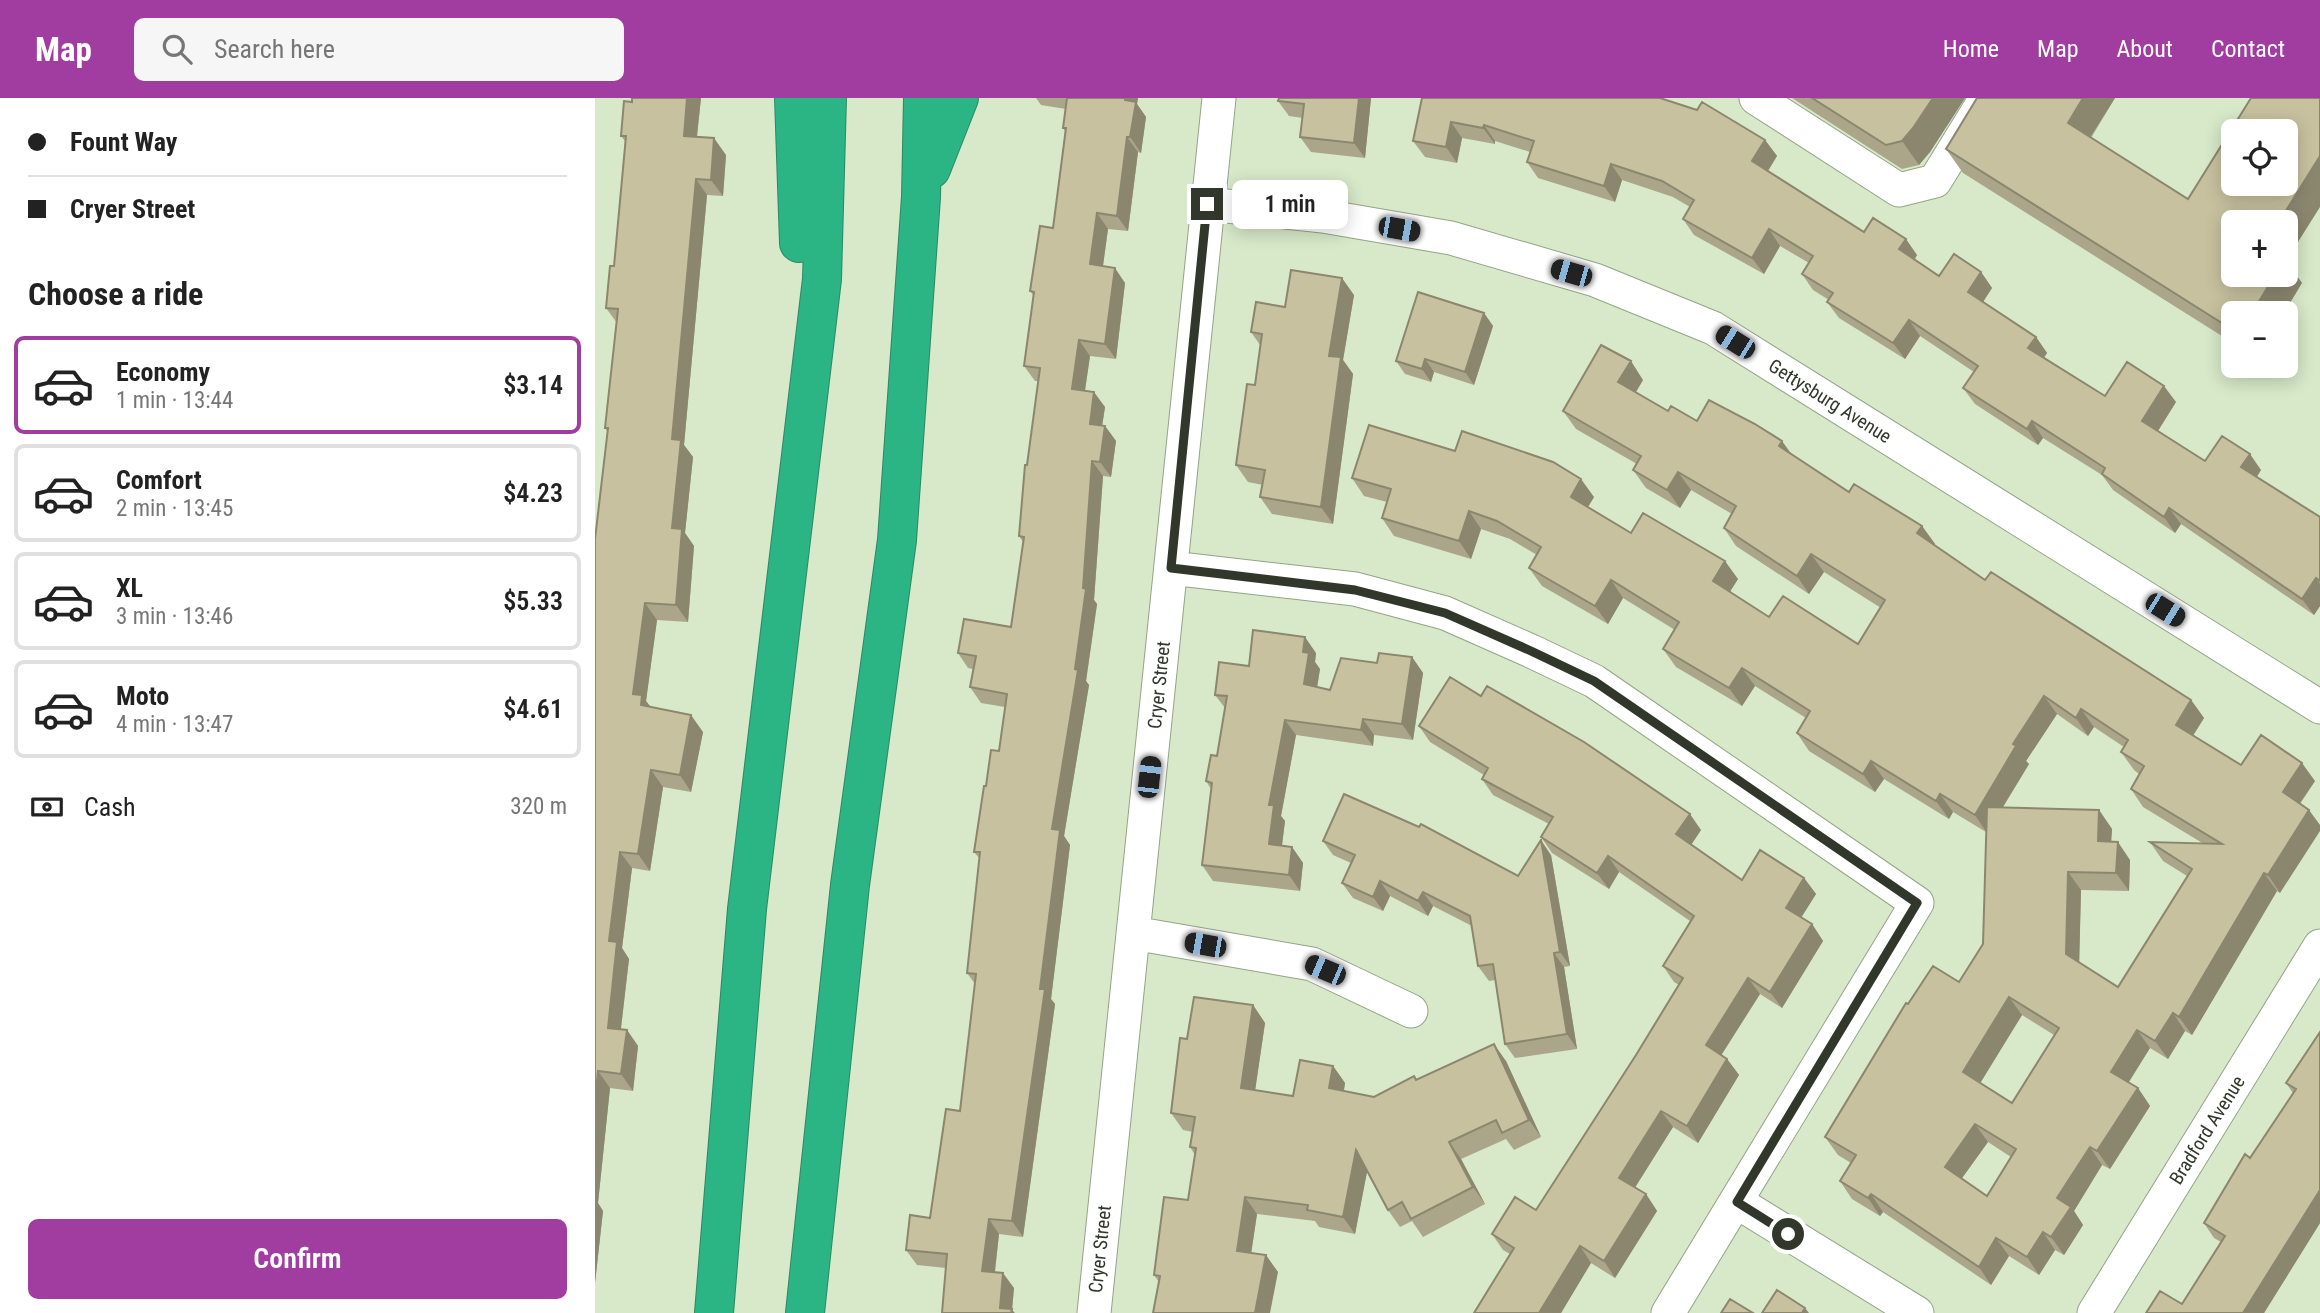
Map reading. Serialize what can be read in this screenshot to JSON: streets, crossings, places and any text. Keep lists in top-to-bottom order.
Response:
{
  "streets": {
    "street": ["Gettysburg Avenue", "Cryer Street", "Bradford Avenue"]
  },
  "crossings": [
    ["Gettysburg Avenue", "Cryer Street"]
  ],
  "page": {
    "header": "Map",
    "search": "Search here",
    "nav": [
      "Home",
      "Map",
      "About",
      "Contact"
    ],
    "banner": ["Fount Way", "Cryer Street"],
    "map_buttons": ["+", "−"],
    "bubble": "1 min",
    "heading": "Choose a ride",
    "list": [
      {
        "name": "Economy",
        "note": "1 min · 13:44",
        "value": "$3.14"
      },
      {
        "name": "Comfort",
        "note": "2 min · 13:45",
        "value": "$4.23"
      },
      {
        "name": "XL",
        "note": "3 min · 13:46",
        "value": "$5.33"
      },
      {
        "name": "Moto",
        "note": "4 min · 13:47",
        "value": "$4.61"
      }
    ],
    "pay": ["Cash", "320 m"],
    "buttons": "Confirm"
  }
}
